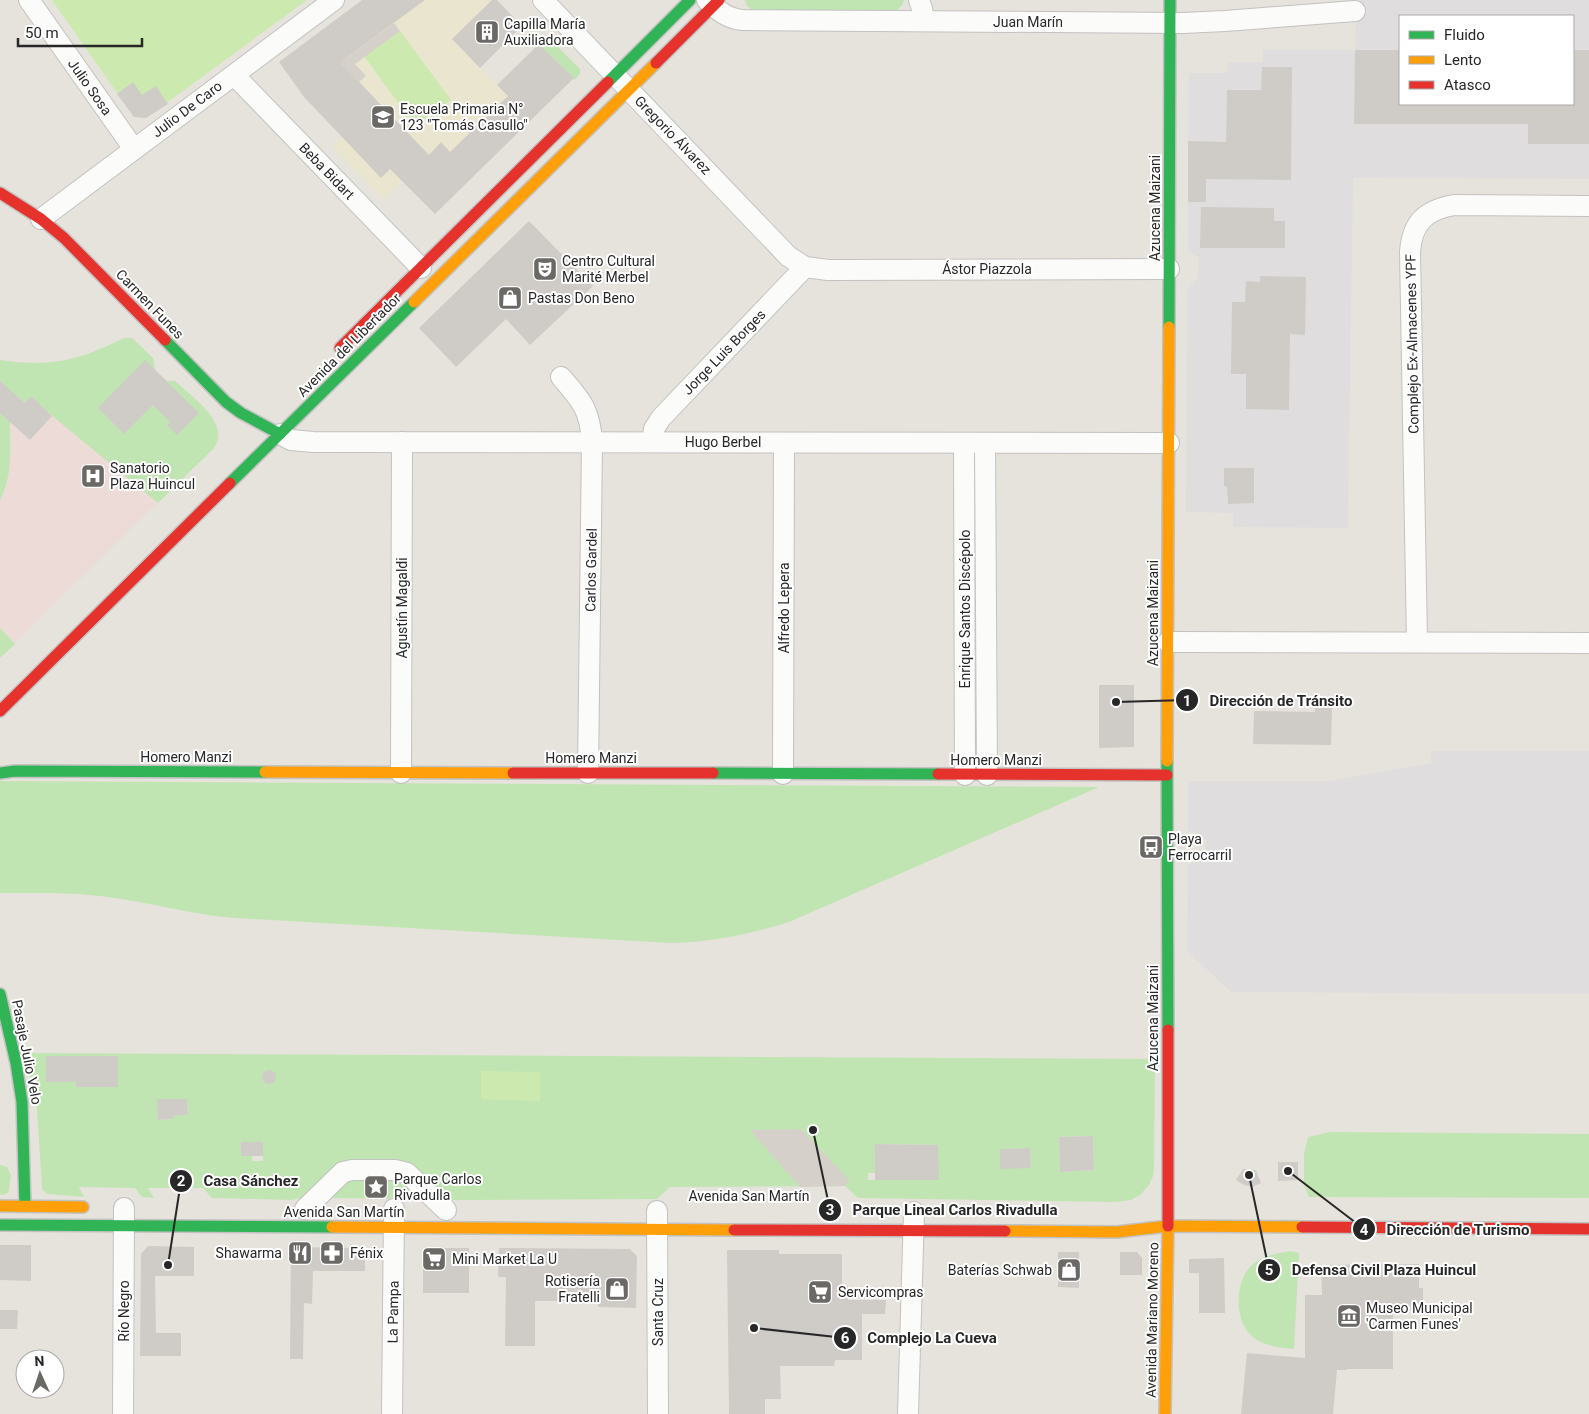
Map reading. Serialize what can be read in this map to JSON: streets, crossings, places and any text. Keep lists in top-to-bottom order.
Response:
{
  "streets": {
    "main road": [
      "Azucena Maizani",
      "Carmen Funes",
      "Avenida del Libertador",
      "Homero Manzi",
      "Pasaje Julio Velo",
      "Avenida San Martín",
      "Avenida Mariano Moreno"
    ],
    "street": [
      "Juan Marín",
      "Julio Sosa",
      "Julio De Caro",
      "Gregorio Álvarez",
      "Beba Bidart",
      "Ástor Piazzola",
      "Complejo Ex-Almacenes YPF",
      "Jorge Luis Borges",
      "Hugo Berbel",
      "Carlos Gardel",
      "Agustín Magaldi",
      "Alfredo Lepera",
      "Enrique Santos Discépolo",
      "Río Negro",
      "La Pampa",
      "Santa Cruz"
    ]
  },
  "crossings": [
    ["Juan Marín", "Azucena Maizani"],
    ["Juan Marín", "Avenida del Libertador"],
    ["Julio Sosa", "Julio De Caro"],
    ["Julio De Caro", "Beba Bidart"],
    ["Julio De Caro", "Carmen Funes"],
    ["Gregorio Álvarez", "Ástor Piazzola"],
    ["Gregorio Álvarez", "Avenida del Libertador"],
    ["Gregorio Álvarez", "Jorge Luis Borges"],
    ["Beba Bidart", "Avenida del Libertador"],
    ["Azucena Maizani", "Ástor Piazzola"],
    ["Azucena Maizani", "Hugo Berbel"],
    ["Azucena Maizani", "Homero Manzi"],
    ["Azucena Maizani", "Avenida San Martín"],
    ["Azucena Maizani", "Avenida Mariano Moreno"],
    ["Ástor Piazzola", "Jorge Luis Borges"],
    ["Carmen Funes", "Avenida del Libertador"],
    ["Carmen Funes", "Hugo Berbel"],
    ["Avenida del Libertador", "Hugo Berbel"],
    ["Jorge Luis Borges", "Hugo Berbel"],
    ["Hugo Berbel", "Carlos Gardel"],
    ["Hugo Berbel", "Agustín Magaldi"],
    ["Hugo Berbel", "Alfredo Lepera"],
    ["Hugo Berbel", "Enrique Santos Discépolo"],
    ["Carlos Gardel", "Homero Manzi"],
    ["Agustín Magaldi", "Homero Manzi"],
    ["Alfredo Lepera", "Homero Manzi"],
    ["Enrique Santos Discépolo", "Homero Manzi"],
    ["Avenida San Martín", "Río Negro"],
    ["Avenida San Martín", "La Pampa"],
    ["Avenida San Martín", "Santa Cruz"],
    ["Avenida San Martín", "Avenida Mariano Moreno"]
  ],
  "places": {
    "building": ["Capilla María Auxiliadora"],
    "school or university": ["Escuela Primaria N° 123 \"Tomás Casullo\""],
    "theatre": ["Centro Cultural Marité Merbel"],
    "shop": ["Pastas Don Beno", "Baterías Schwab", "Rotisería Fratelli"],
    "hospital": ["Sanatorio Plaza Huincul"],
    "other": [
      "Dirección de Tránsito",
      "Parque Lineal Carlos Rivadulla",
      "Dirección de Turismo",
      "Defensa Civil Plaza Huincul",
      "Casa Sánchez",
      "Complejo La Cueva"
    ],
    "bus stop": ["Playa Ferrocarril"],
    "place": ["Parque Carlos Rivadulla"],
    "restaurant": ["Shawarma"],
    "pharmacy": ["Fénix"],
    "supermarket": ["Mini Market La U", "Servicompras"],
    "museum": ["Museo Municipal 'Carmen Funes'"]
  },
  "legend": ["Fluido", "Lento", "Atasco"],
  "scale_bar": "50 m",
  "north": "top"
}
